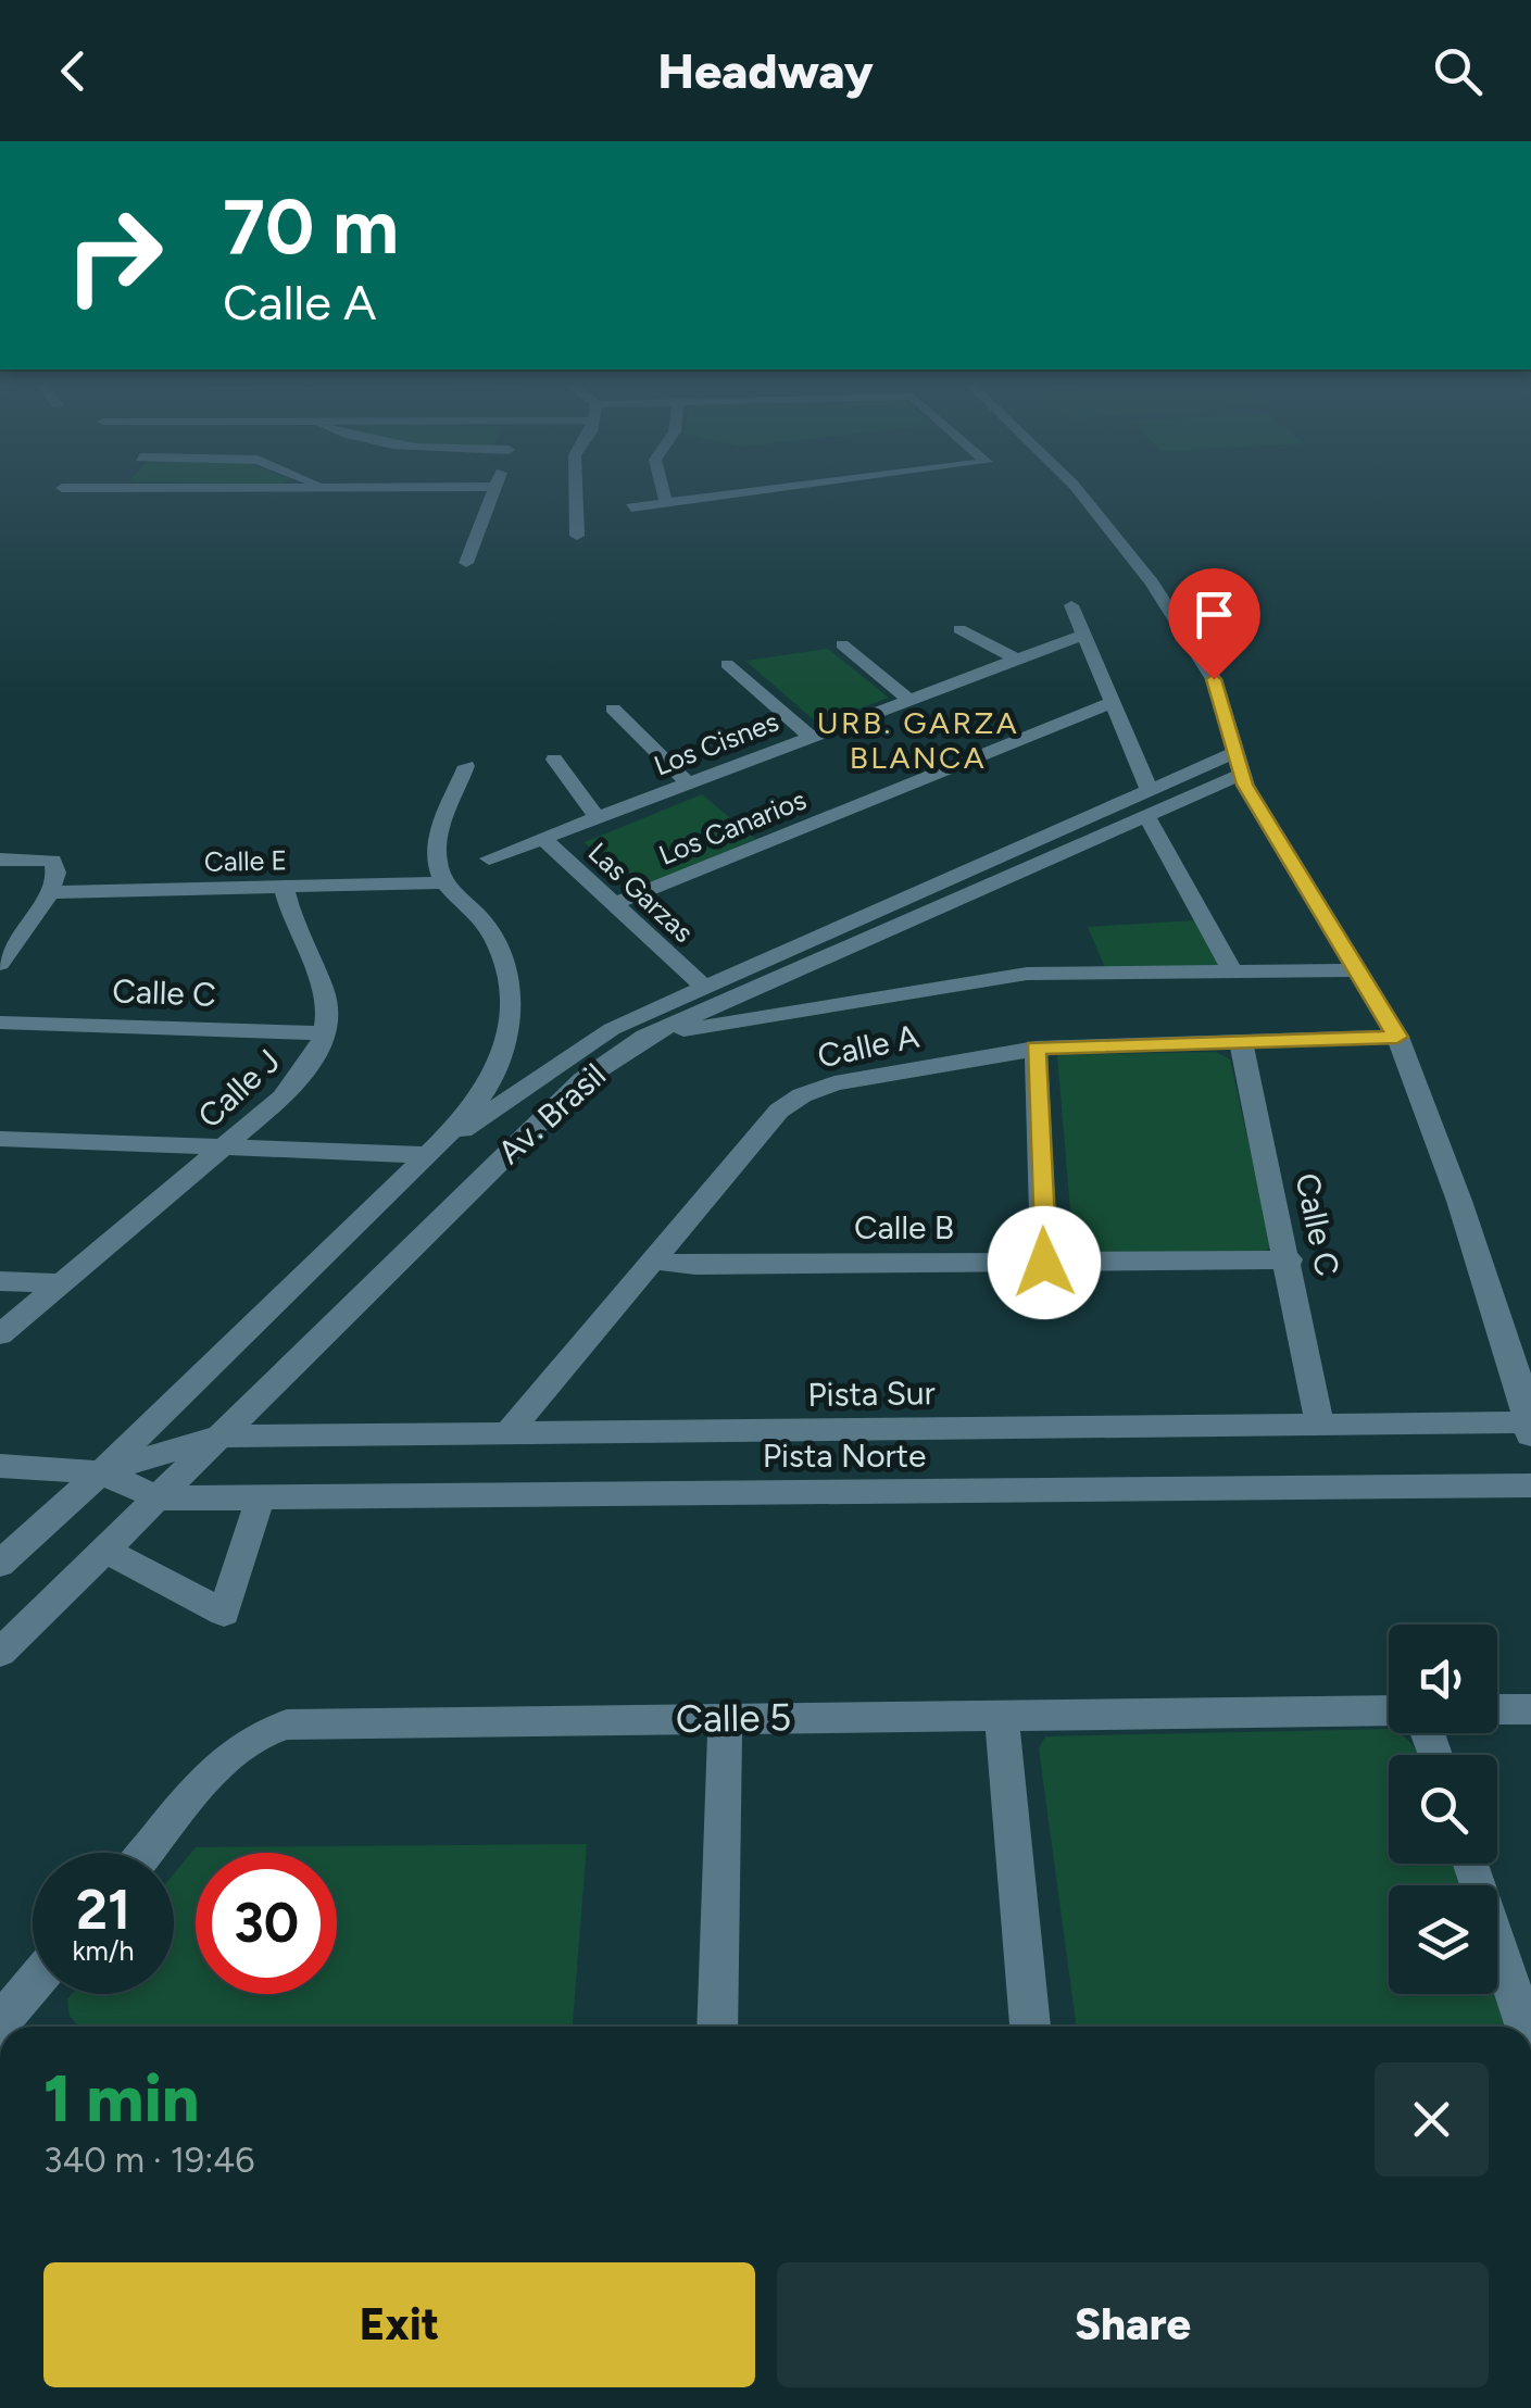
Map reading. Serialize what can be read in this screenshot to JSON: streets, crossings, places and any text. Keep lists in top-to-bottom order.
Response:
{
  "streets": {
    "street": [
      "Los Cisnes",
      "Los Canarios",
      "Calle E",
      "Las Garzas",
      "Calle C",
      "Calle A",
      "Calle J",
      "Av. Brasil",
      "Calle B",
      "Pista Sur",
      "Pista Norte",
      "Calle 5"
    ]
  },
  "crossings": [
    ["Los Cisnes", "Las Garzas"],
    ["Los Canarios", "Las Garzas"],
    ["Las Garzas", "Av. Brasil"],
    ["Calle C", "Calle A"],
    ["Calle C", "Calle J"],
    ["Calle C", "Calle B"],
    ["Calle C", "Pista Sur"],
    ["Calle A", "Calle B"],
    ["Calle A", "Pista Sur"],
    ["Av. Brasil", "Pista Sur"],
    ["Av. Brasil", "Pista Norte"]
  ],
  "districts": ["URB. GARZA BLANCA"],
  "page": {
    "header": "Headway",
    "turn": ["70 m", "Calle A"],
    "speed": "21 km/h",
    "limit": "30",
    "heading": ["1 min", "340 m · 19:46"],
    "buttons": ["Exit", "Share"]
  }
}
